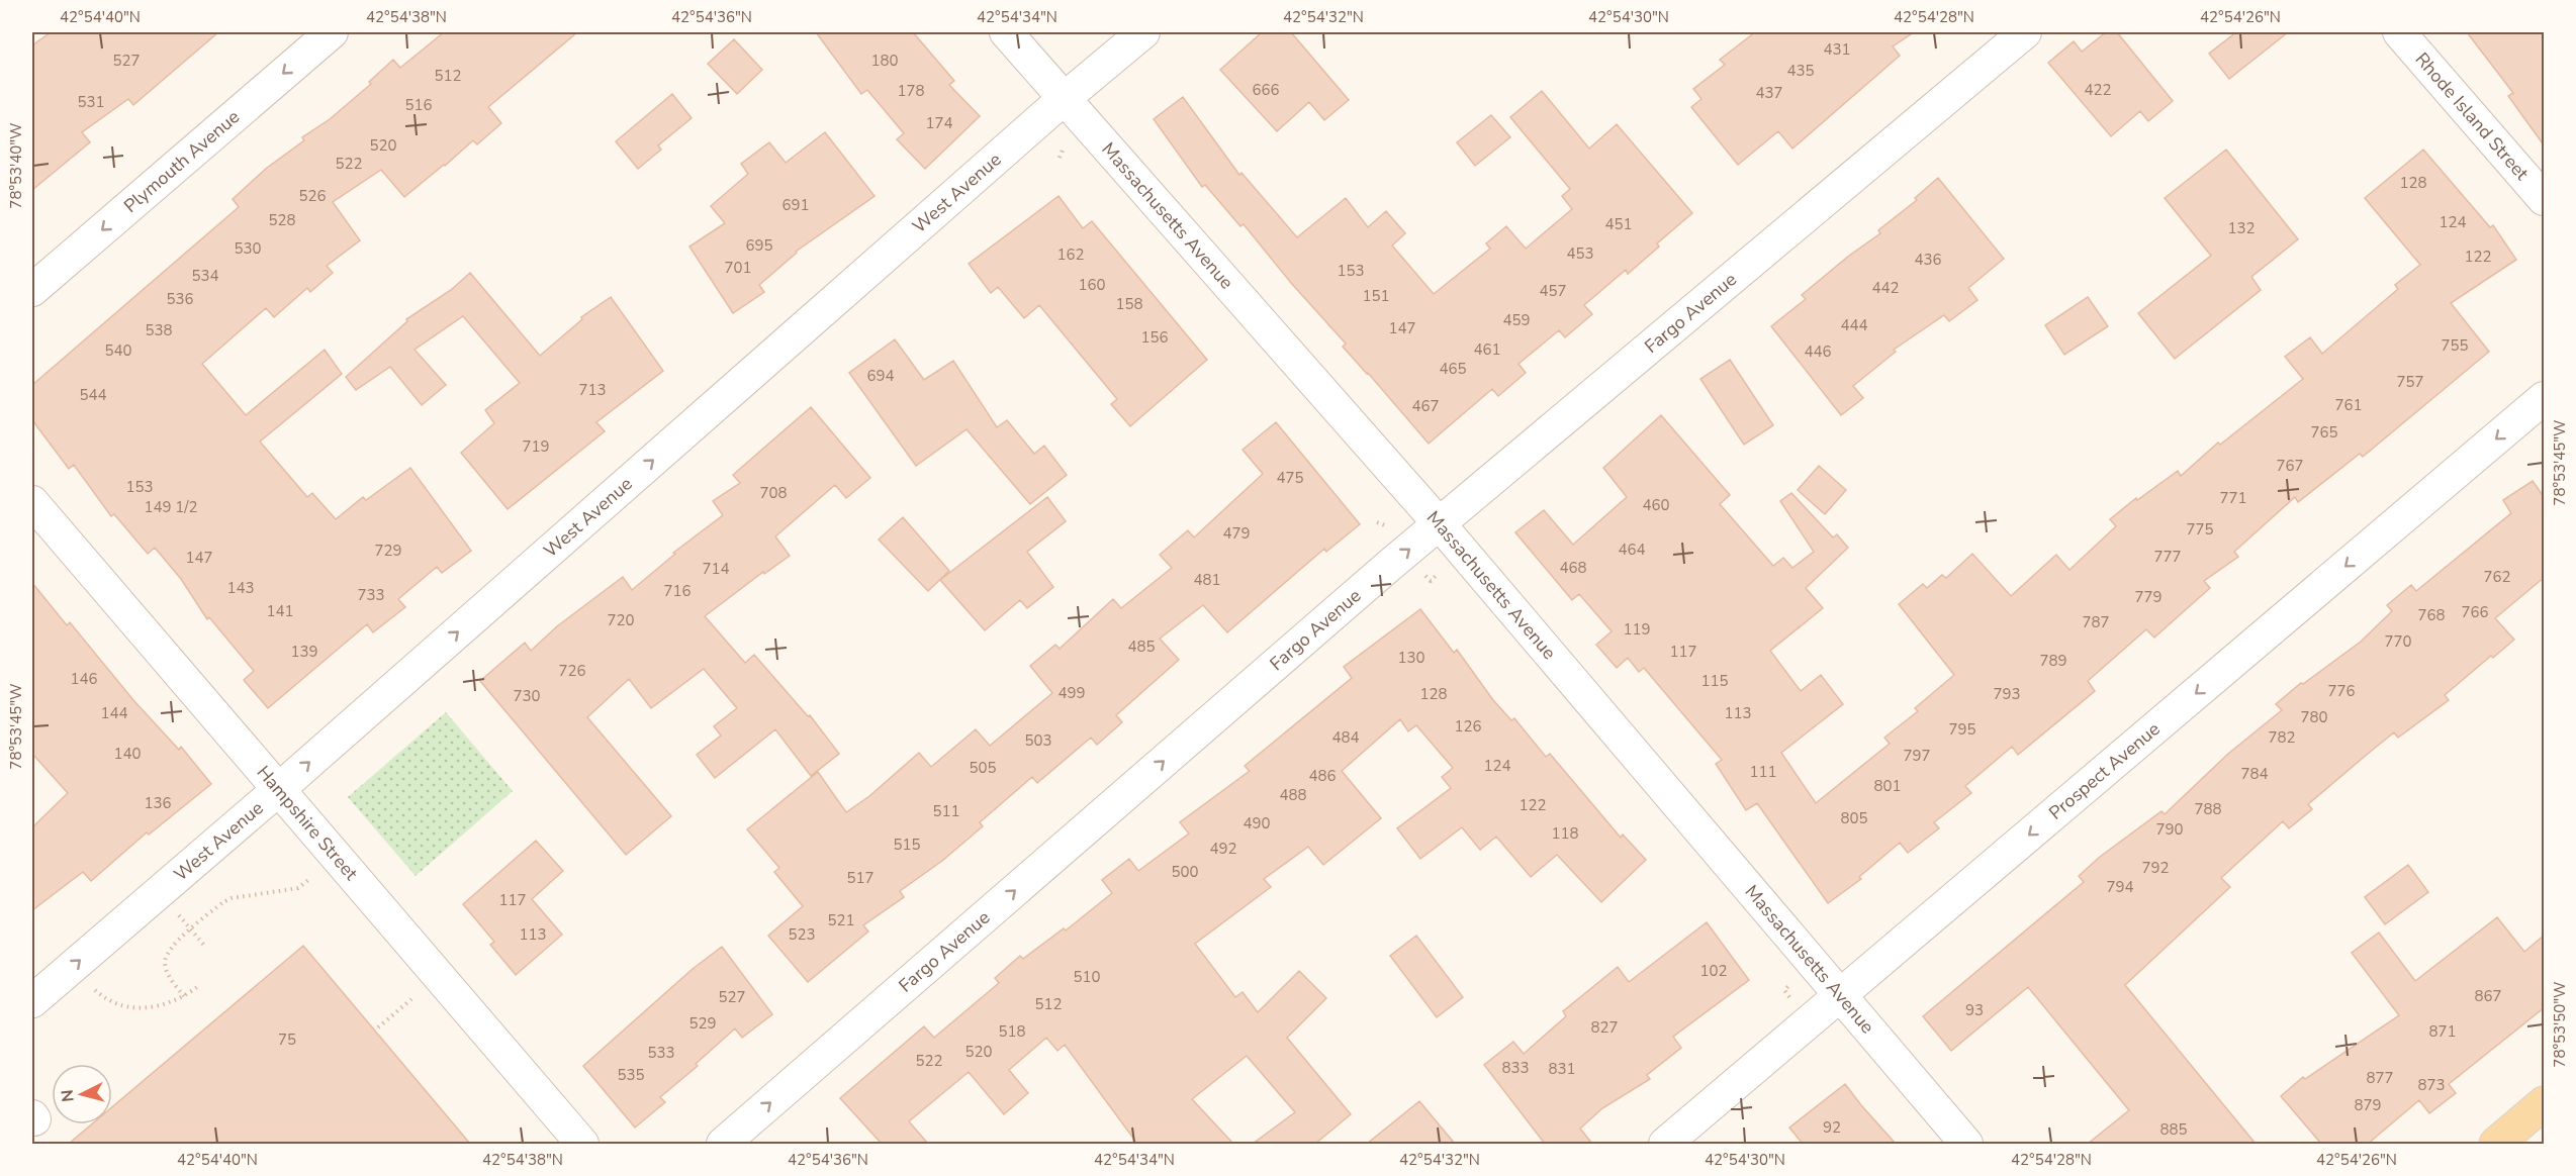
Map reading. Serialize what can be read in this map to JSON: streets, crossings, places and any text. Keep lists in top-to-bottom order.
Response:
{
  "streets": {
    "street": [
      "Rhode Island Street",
      "Plymouth Avenue",
      "West Avenue",
      "Massachusetts Avenue",
      "Fargo Avenue",
      "Prospect Avenue",
      "Hampshire Street"
    ]
  },
  "crossings": [
    ["West Avenue", "Massachusetts Avenue"],
    ["West Avenue", "Hampshire Street"],
    ["Massachusetts Avenue", "Fargo Avenue"],
    ["Massachusetts Avenue", "Prospect Avenue"]
  ],
  "one_way": [
    "Plymouth Avenue",
    "West Avenue",
    "Fargo Avenue",
    "Prospect Avenue"
  ],
  "house_numbers": [
    "431",
    "527",
    "180",
    "435",
    "512",
    "666",
    "422",
    "178",
    "437",
    "531",
    "516",
    "174",
    "520",
    "522",
    "128",
    "526",
    "691",
    "528",
    "124",
    "451",
    "132",
    "695",
    "530",
    "453",
    "162",
    "122",
    "436",
    "701",
    "153",
    "534",
    "160",
    "442",
    "457",
    "151",
    "536",
    "158",
    "459",
    "444",
    "147",
    "538",
    "156",
    "755",
    "461",
    "540",
    "446",
    "465",
    "694",
    "757",
    "713",
    "544",
    "761",
    "467",
    "765",
    "719",
    "767",
    "475",
    "153",
    "708",
    "771",
    "460",
    "149 1/2",
    "775",
    "479",
    "464",
    "729",
    "777",
    "147",
    "468",
    "714",
    "762",
    "481",
    "143",
    "716",
    "733",
    "779",
    "141",
    "766",
    "768",
    "720",
    "787",
    "119",
    "770",
    "485",
    "139",
    "117",
    "130",
    "789",
    "726",
    "146",
    "115",
    "776",
    "499",
    "128",
    "793",
    "730",
    "144",
    "113",
    "780",
    "126",
    "795",
    "484",
    "782",
    "503",
    "140",
    "797",
    "124",
    "505",
    "111",
    "784",
    "486",
    "801",
    "488",
    "136",
    "122",
    "788",
    "511",
    "805",
    "490",
    "790",
    "118",
    "515",
    "492",
    "792",
    "500",
    "517",
    "794",
    "117",
    "521",
    "113",
    "523",
    "102",
    "510",
    "867",
    "527",
    "512",
    "93",
    "529",
    "827",
    "518",
    "871",
    "75",
    "520",
    "533",
    "522",
    "833",
    "831",
    "535",
    "877",
    "873",
    "879",
    "92",
    "885"
  ],
  "north": "left",
  "coordinates": [
    "42°54'40\"N",
    "42°54'38\"N",
    "42°54'36\"N",
    "42°54'34\"N",
    "42°54'32\"N",
    "42°54'30\"N",
    "42°54'28\"N",
    "42°54'26\"N",
    "78°53'40\"W",
    "78°53'45\"W",
    "78°53'50\"W"
  ]
}
